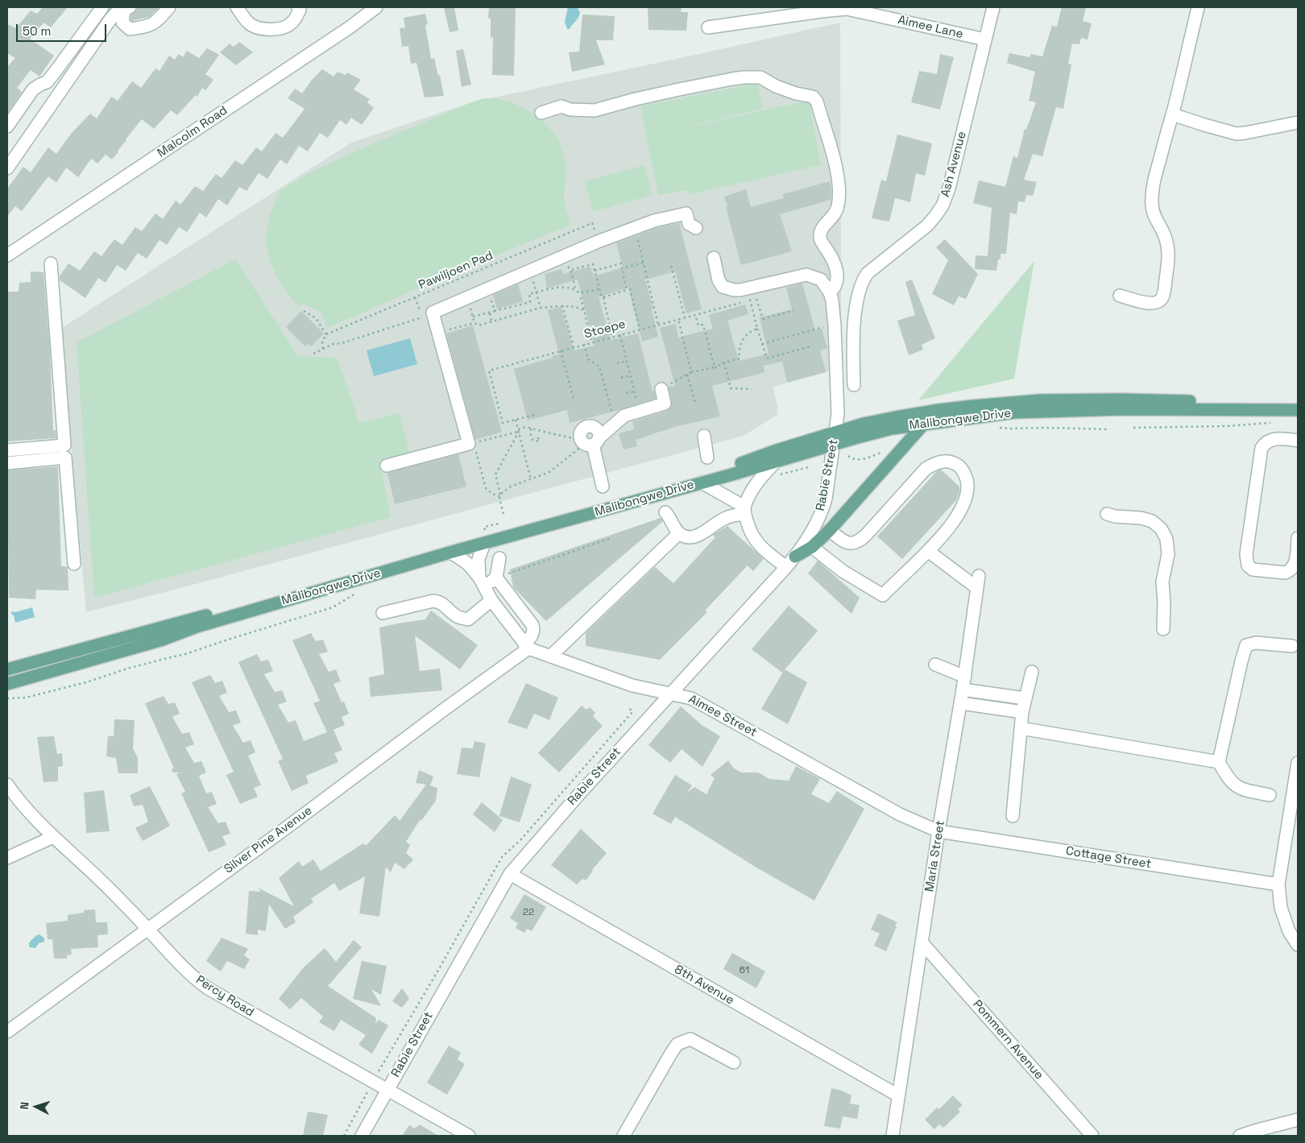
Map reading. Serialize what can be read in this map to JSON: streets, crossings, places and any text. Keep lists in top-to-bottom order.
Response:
{
  "streets": {
    "main road": ["Malibongwe Drive"],
    "street": [
      "Aimee Lane",
      "Malcolm Road",
      "Ash Avenue",
      "Rabie Street",
      "Aimee Street",
      "Silver Pine Avenue",
      "Maria Street",
      "Cottage Street",
      "8th Avenue",
      "Percy Road",
      "Pommern Avenue"
    ],
    "path": ["Pawiljoen Pad", "Stoepe"]
  },
  "crossings": [
    ["Aimee Lane", "Ash Avenue"],
    ["Malibongwe Drive", "Rabie Street"],
    ["Rabie Street", "Aimee Street"],
    ["Rabie Street", "8th Avenue"],
    ["Rabie Street", "Percy Road"],
    ["Aimee Street", "Silver Pine Avenue"],
    ["Aimee Street", "Maria Street"],
    ["Aimee Street", "Cottage Street"],
    ["Silver Pine Avenue", "Percy Road"],
    ["Maria Street", "Cottage Street"],
    ["Maria Street", "8th Avenue"],
    ["Maria Street", "Pommern Avenue"]
  ],
  "house_numbers": ["22", "61"],
  "scale_bar": "50 m",
  "north": "left"
}
